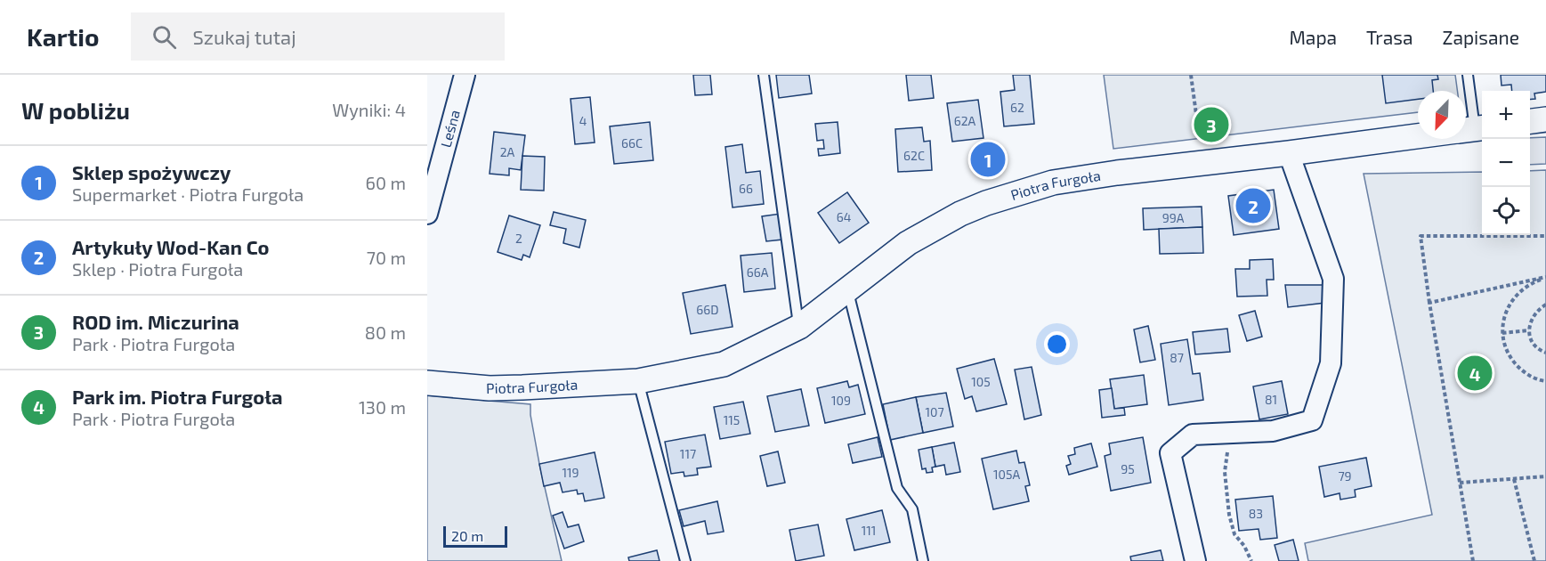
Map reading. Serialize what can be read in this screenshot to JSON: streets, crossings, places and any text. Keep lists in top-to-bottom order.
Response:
{
  "streets": {
    "street": ["Leśna", "Piotra Furgoła"]
  },
  "house_numbers": [
    "62",
    "4",
    "62A",
    "66C",
    "2A",
    "62C",
    "66",
    "64",
    "99A",
    "2",
    "66A",
    "66D",
    "87",
    "105",
    "81",
    "109",
    "107",
    "115",
    "117",
    "95",
    "119",
    "105A",
    "79",
    "83",
    "111"
  ],
  "scale_bar": "20 m",
  "north": "bottom left",
  "page": {
    "header": "Kartio",
    "search": "Szukaj tutaj",
    "nav": ["Mapa", "Trasa", "Zapisane"],
    "heading": ["W pobliżu", "Wyniki: 4"],
    "map_buttons": ["+", "−"],
    "pins": [
      "3",
      "1",
      "2",
      "4"
    ],
    "list": [
      {
        "mark": "1",
        "name": "Sklep spożywczy",
        "note": "Supermarket · Piotra Furgoła",
        "value": "60 m"
      },
      {
        "mark": "2",
        "name": "Artykuły Wod-Kan Co",
        "note": "Sklep · Piotra Furgoła",
        "value": "70 m"
      },
      {
        "mark": "3",
        "name": "ROD im. Miczurina",
        "note": "Park · Piotra Furgoła",
        "value": "80 m"
      },
      {
        "mark": "4",
        "name": "Park im. Piotra Furgoła",
        "note": "Park · Piotra Furgoła",
        "value": "130 m"
      }
    ],
    "scale": "20 m"
  }
}
